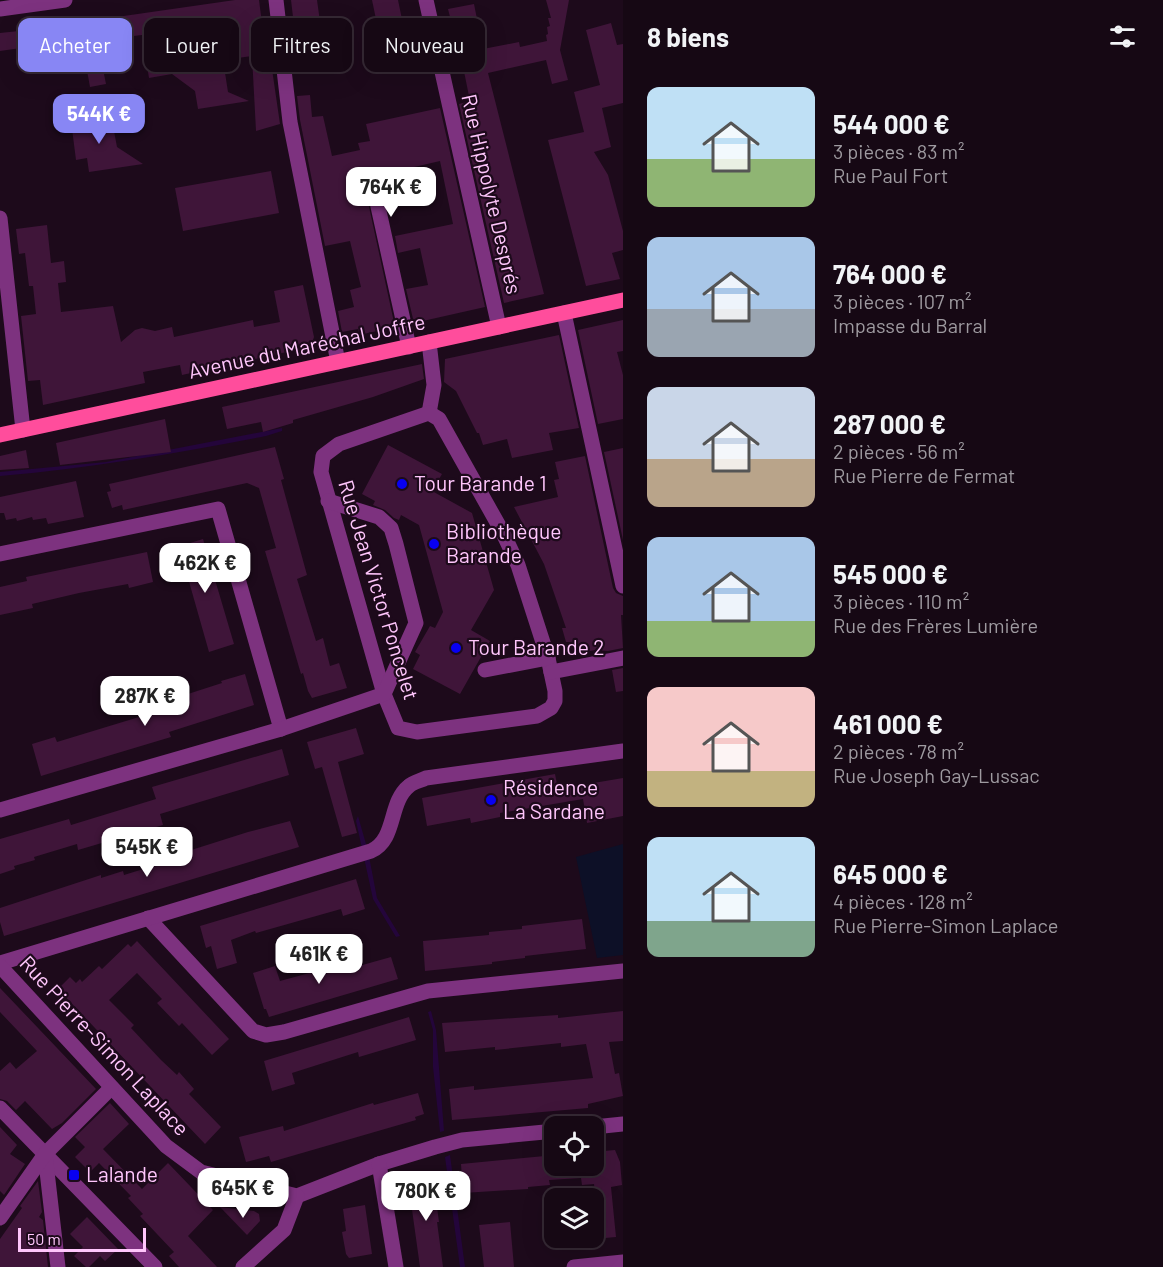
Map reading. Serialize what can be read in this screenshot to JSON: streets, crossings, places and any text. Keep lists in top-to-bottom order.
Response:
{
  "streets": {
    "main road": ["Avenue du Maréchal Joffre"],
    "street": ["Rue Hippolyte Després", "Rue Jean Victor Poncelet", "Rue Pierre-Simon Laplace"]
  },
  "crossings": [
    ["Rue Hippolyte Després", "Avenue du Maréchal Joffre"]
  ],
  "places": {
    "other": [
      "Tour Barande 1",
      "Bibliothèque Barande",
      "Tour Barande 2",
      "Résidence La Sardane"
    ],
    "transit": ["Lalande"]
  },
  "scale_bar": "50 m",
  "page": {
    "heading": "8 biens",
    "chip": [
      "Acheter",
      "Louer",
      "Filtres",
      "Nouveau"
    ],
    "list": [
      {
        "name": "544 000 €",
        "note": "3 pièces · 83 m² · Rue Paul Fort"
      },
      {
        "name": "764 000 €",
        "note": "3 pièces · 107 m² · Impasse du Barral"
      },
      {
        "name": "287 000 €",
        "note": "2 pièces · 56 m² · Rue Pierre de Fermat"
      },
      {
        "name": "545 000 €",
        "note": "3 pièces · 110 m² · Rue des Frères Lumière"
      },
      {
        "name": "461 000 €",
        "note": "2 pièces · 78 m² · Rue Joseph Gay-Lussac"
      },
      {
        "name": "645 000 €",
        "note": "4 pièces · 128 m² · Rue Pierre-Simon Laplace"
      }
    ],
    "price": [
      "544K €",
      "764K €",
      "462K €",
      "287K €",
      "545K €",
      "461K €",
      "645K €",
      "780K €"
    ],
    "scale": "50 m"
  }
}
